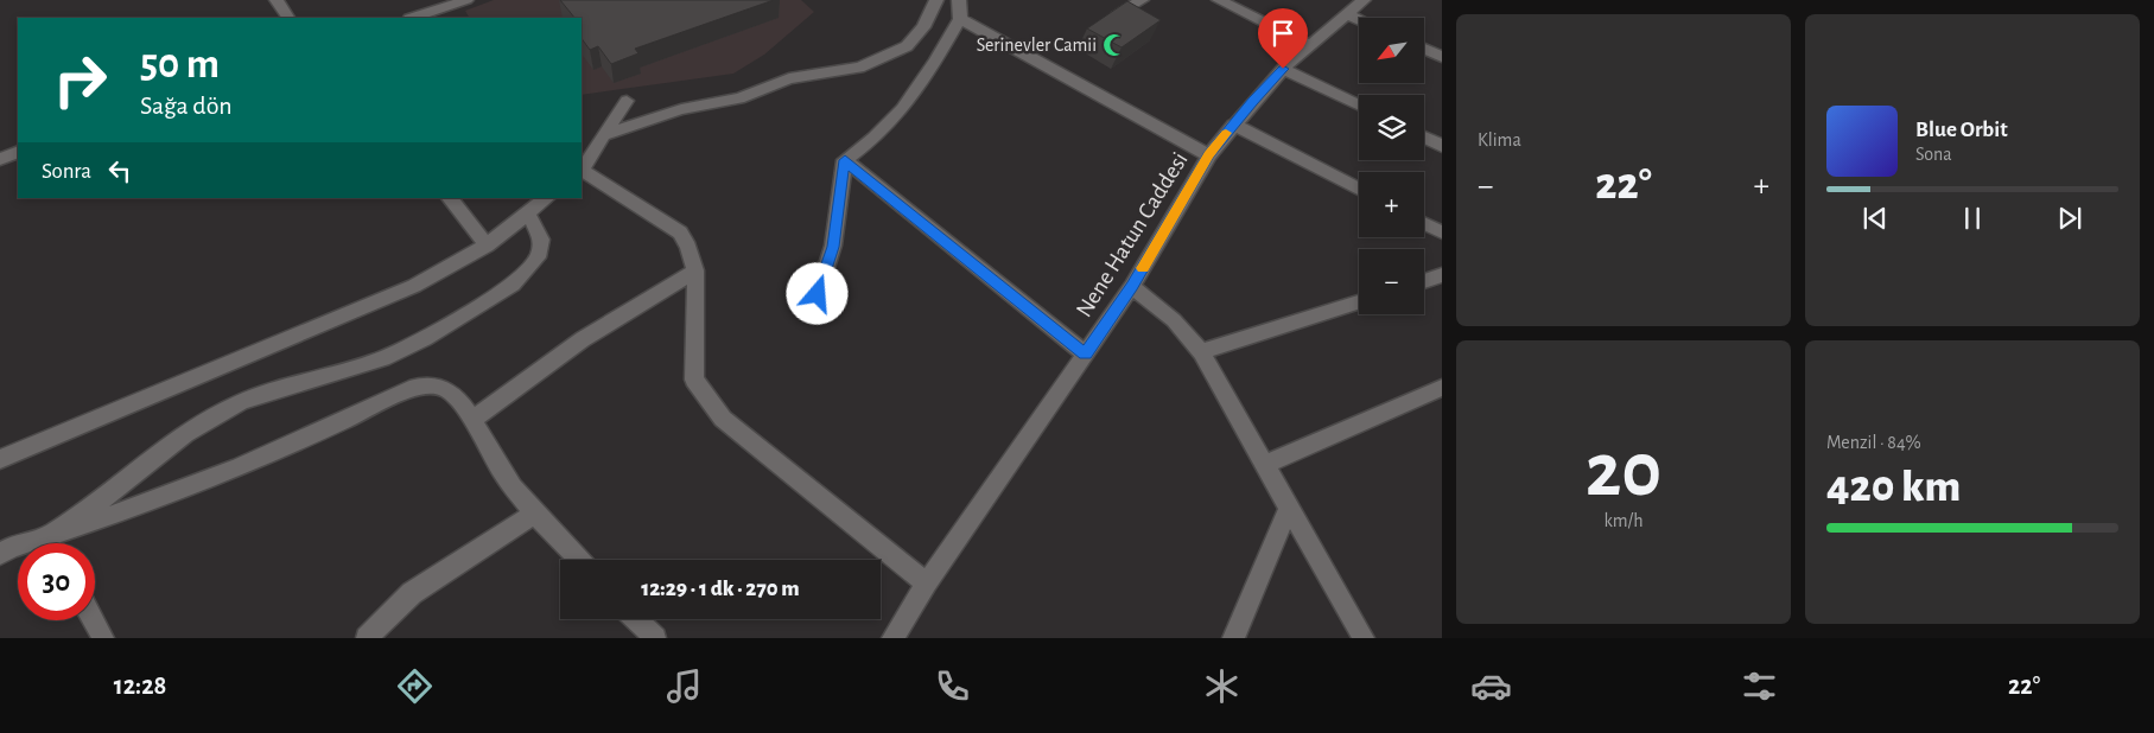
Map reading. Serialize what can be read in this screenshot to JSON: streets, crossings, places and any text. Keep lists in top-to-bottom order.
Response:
{
  "streets": {
    "street": ["Nene Hatun Caddesi"]
  },
  "places": {
    "mosque": ["Serinevler Camii"]
  },
  "north": "bottom left",
  "page": {
    "tile": [
      "Klima",
      ["20", "km/h"],
      ["Menzil · 84%", "420 km"]
    ],
    "map_buttons": ["+", "−"],
    "turn": ["50 m", "Sağa dön"],
    "song": ["Blue Orbit", "Sona"],
    "then": "Sonra",
    "heat": ["−", "22°", "+"],
    "limit": "30",
    "trip": "12:29 · 1 dk · 270 m",
    "tabs": ["12:28", "22°"]
  }
}
